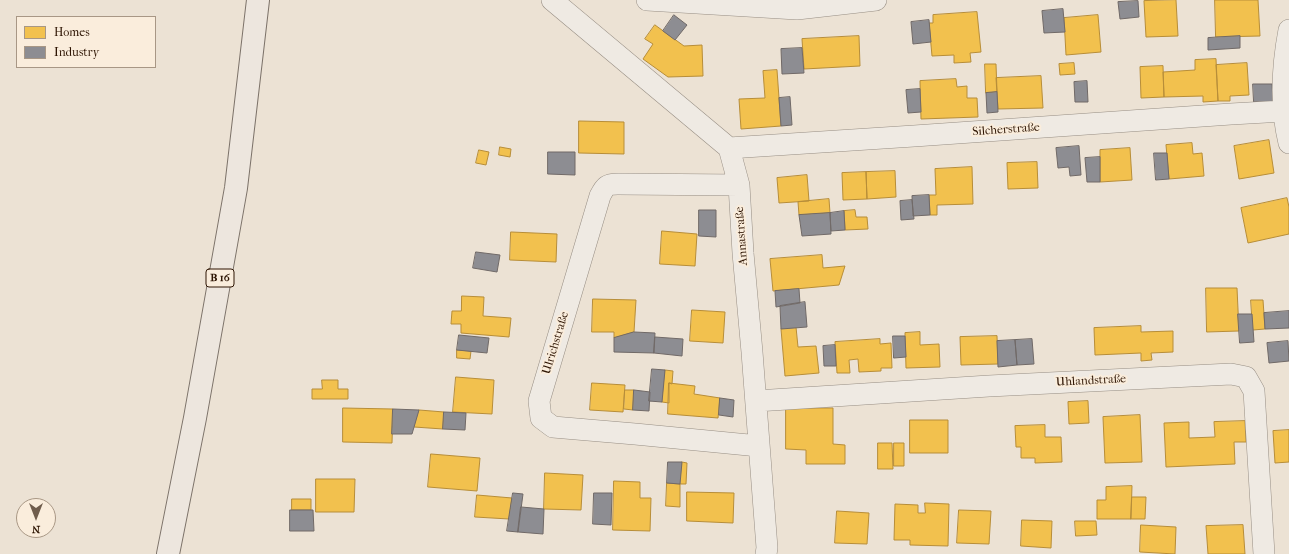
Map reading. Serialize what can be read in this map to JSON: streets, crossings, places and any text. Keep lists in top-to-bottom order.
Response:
{
  "streets": {
    "main road": ["B 16"],
    "street": [
      "Silcherstraße",
      "Annastraße",
      "Ulrichstraße",
      "Uhlandstraße"
    ]
  },
  "crossings": [
    ["Silcherstraße", "Annastraße"],
    ["Annastraße", "Ulrichstraße"],
    ["Annastraße", "Uhlandstraße"]
  ],
  "legend": ["Homes", "Industry"],
  "north": "bottom"
}
